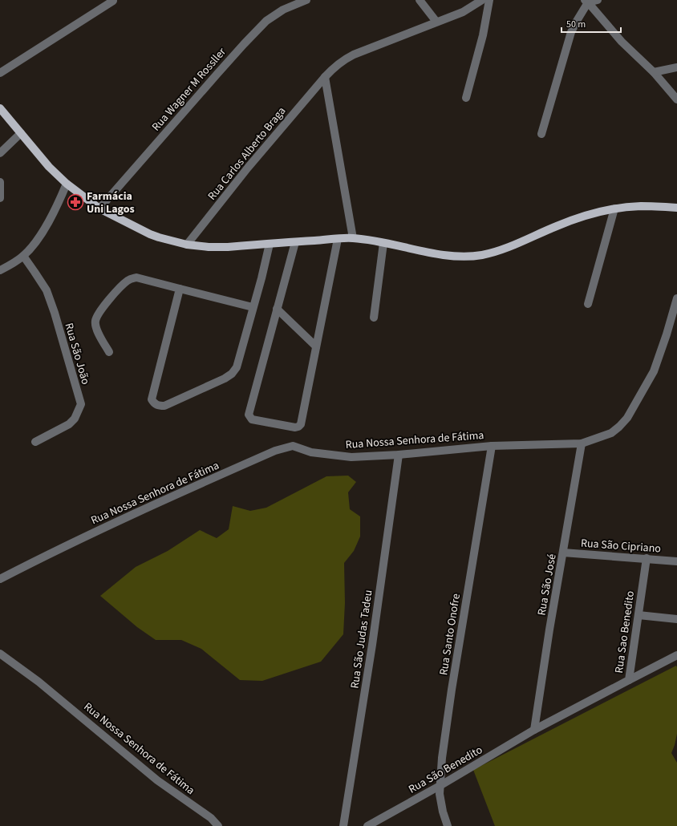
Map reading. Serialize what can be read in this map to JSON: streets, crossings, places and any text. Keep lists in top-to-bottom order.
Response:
{
  "streets": {
    "street": [
      "Rua Wagner M Rossller",
      "Rua Carlos Alberto Braga",
      "Rua São João",
      "Rua Nossa Senhora de Fátima",
      "Rua São Cipriano",
      "Rua São José",
      "Rua Sao Benedito",
      "Rua Santo Onofre",
      "Rua São Judas Tadeu",
      "Rua São Benedito"
    ]
  },
  "crossings": [
    ["Rua Nossa Senhora de Fátima", "Rua São José"],
    ["Rua Nossa Senhora de Fátima", "Rua Santo Onofre"],
    ["Rua Nossa Senhora de Fátima", "Rua São Judas Tadeu"],
    ["Rua São Cipriano", "Rua São José"],
    ["Rua São Cipriano", "Rua Sao Benedito"],
    ["Rua São José", "Rua Sao Benedito"],
    ["Rua São José", "Rua São Benedito"],
    ["Rua Sao Benedito", "Rua São Benedito"],
    ["Rua Santo Onofre", "Rua São Benedito"]
  ],
  "places": {
    "pharmacy": ["Farmácia Uni Lagos"]
  },
  "scale_bar": "50 m"
}
